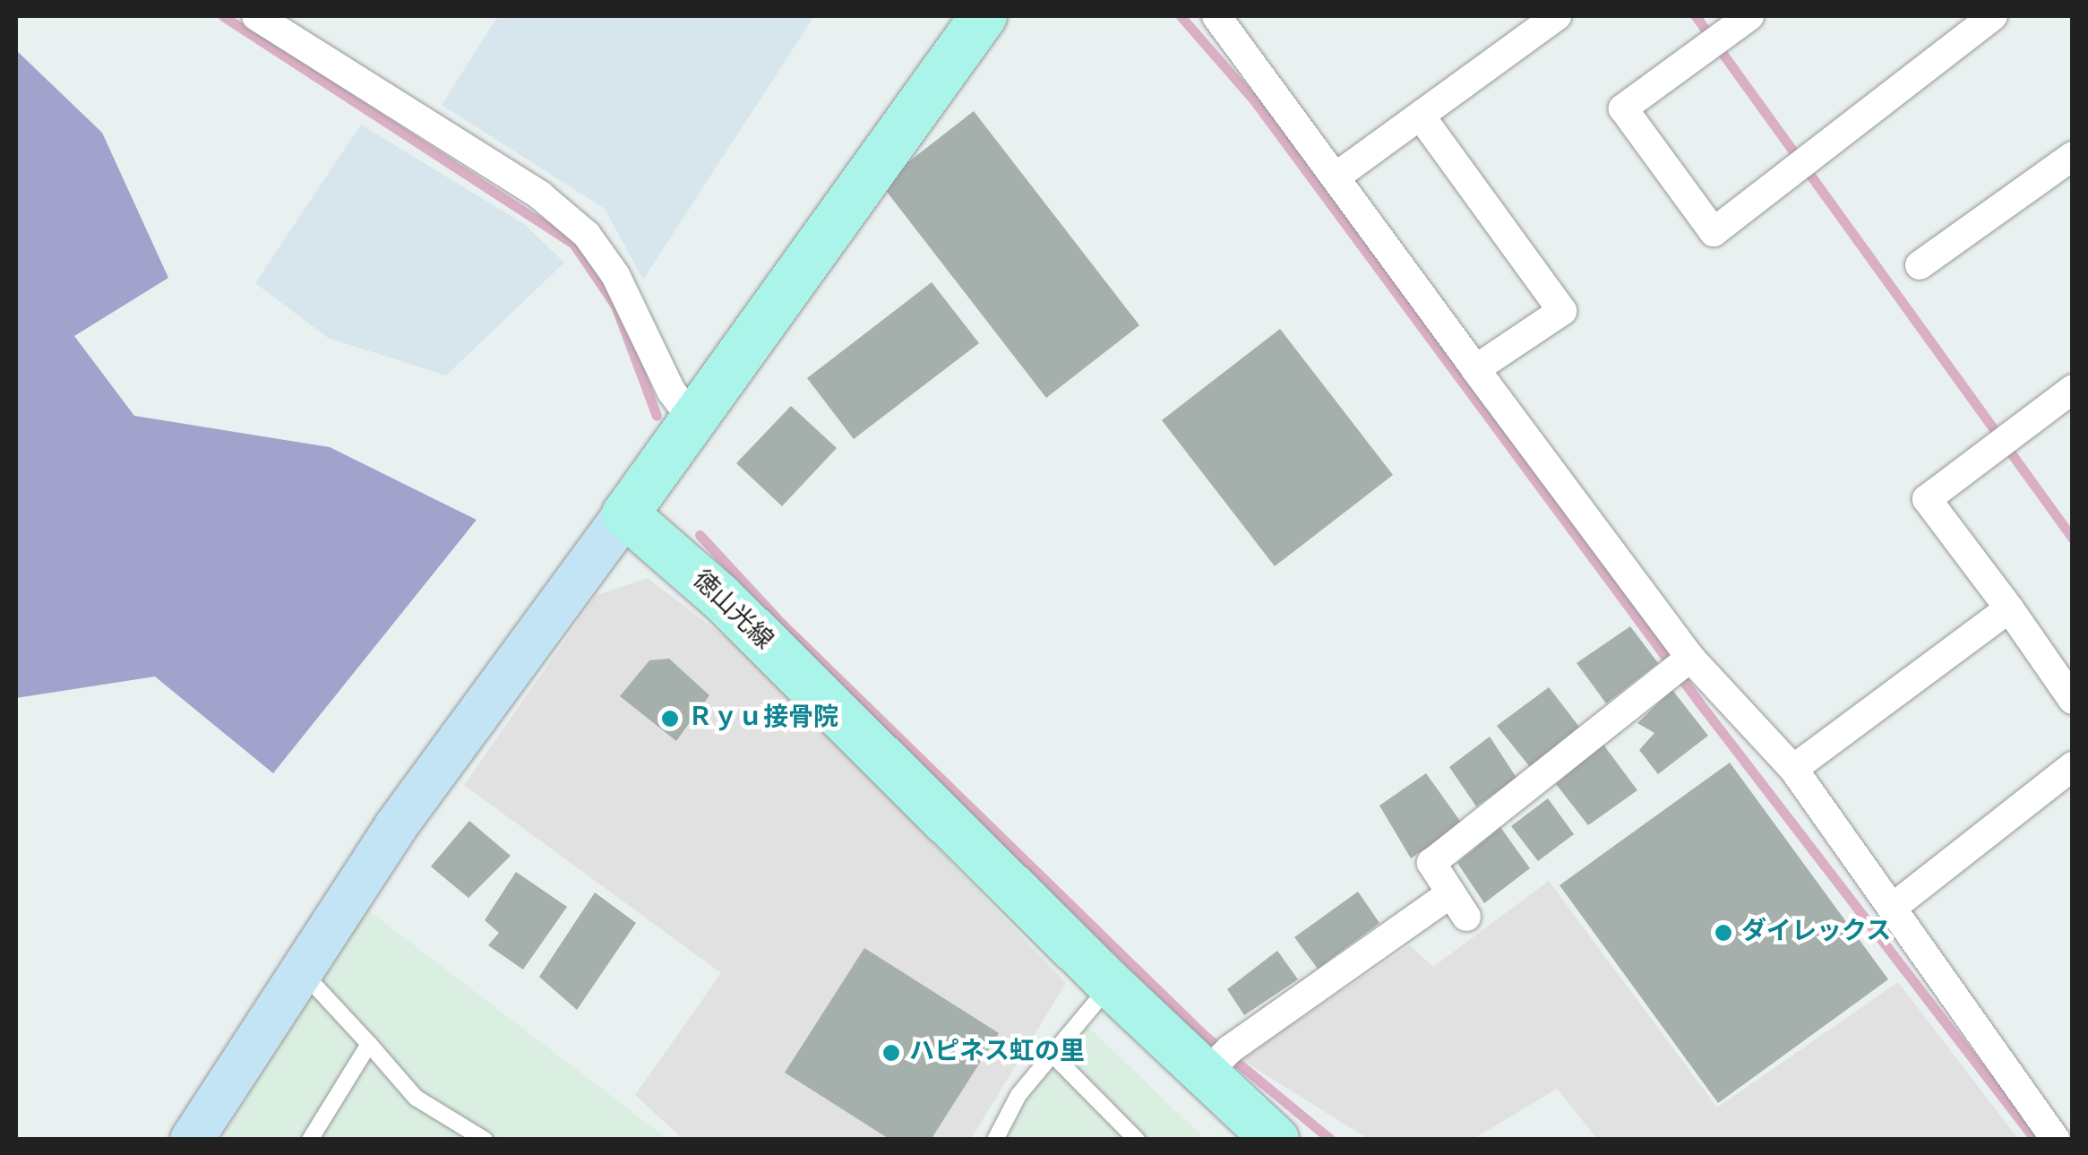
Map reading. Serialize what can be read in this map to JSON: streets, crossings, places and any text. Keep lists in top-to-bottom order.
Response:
{
  "streets": {
    "main road": ["徳山光線"]
  },
  "places": ["Ｒｙｕ接骨院", "ダイレックス", "ハピネス虹の里"]
}
